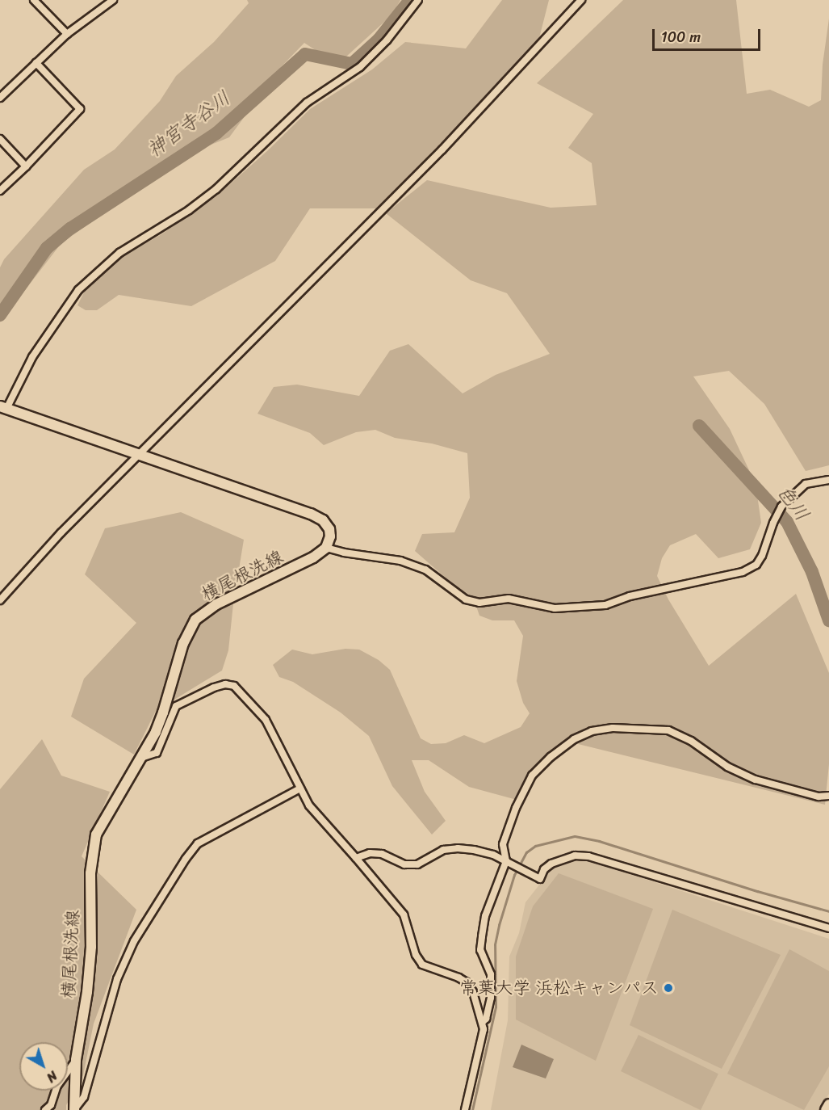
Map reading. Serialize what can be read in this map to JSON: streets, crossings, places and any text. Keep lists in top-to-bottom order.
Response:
{
  "streets": {
    "main road": ["横尾根洗線"]
  },
  "water": ["神宮寺谷川", "色川"],
  "places": ["常葉大学 浜松キャンパス"],
  "scale_bar": "100 m",
  "north": "bottom right"
}
